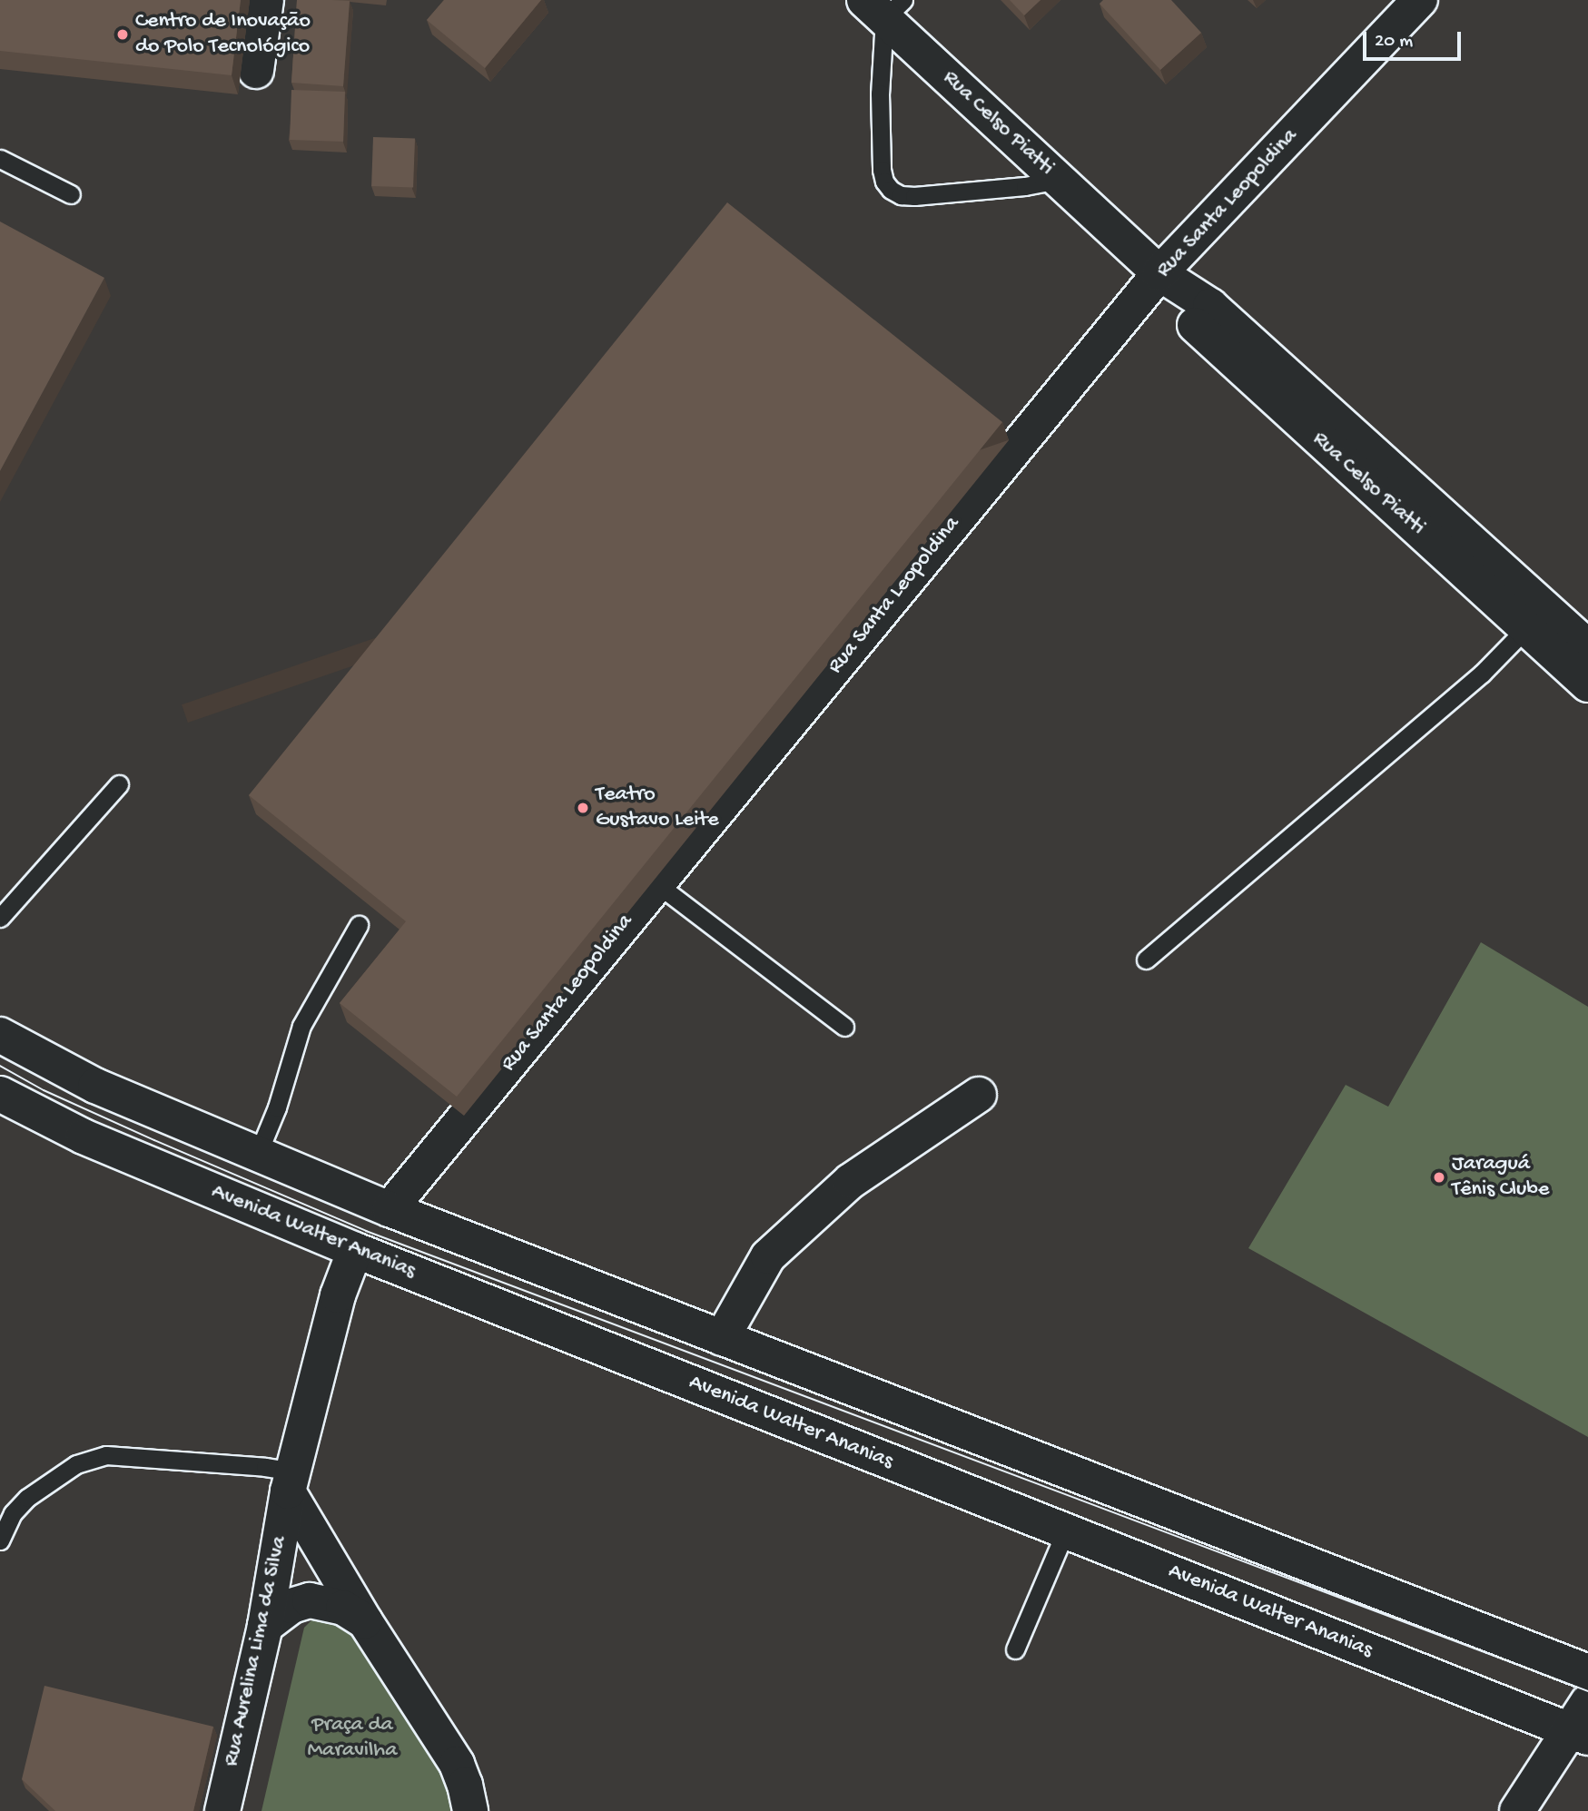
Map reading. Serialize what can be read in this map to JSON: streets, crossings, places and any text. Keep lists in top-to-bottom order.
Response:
{
  "streets": {
    "street": [
      "Rua Celso Piatti",
      "Rua Santa Leopoldina",
      "Avenida Walter Ananias",
      "Rua Aurelina Lima da Silva"
    ]
  },
  "crossings": [
    ["Rua Celso Piatti", "Rua Santa Leopoldina"],
    ["Avenida Walter Ananias", "Rua Aurelina Lima da Silva"]
  ],
  "parks": ["Praça da Maravilha"],
  "places": ["Centro de Inovação do Polo Tecnológico", "Teatro Gustavo Leite", "Jaraguá Tênis Clube"],
  "scale_bar": "20 m"
}
